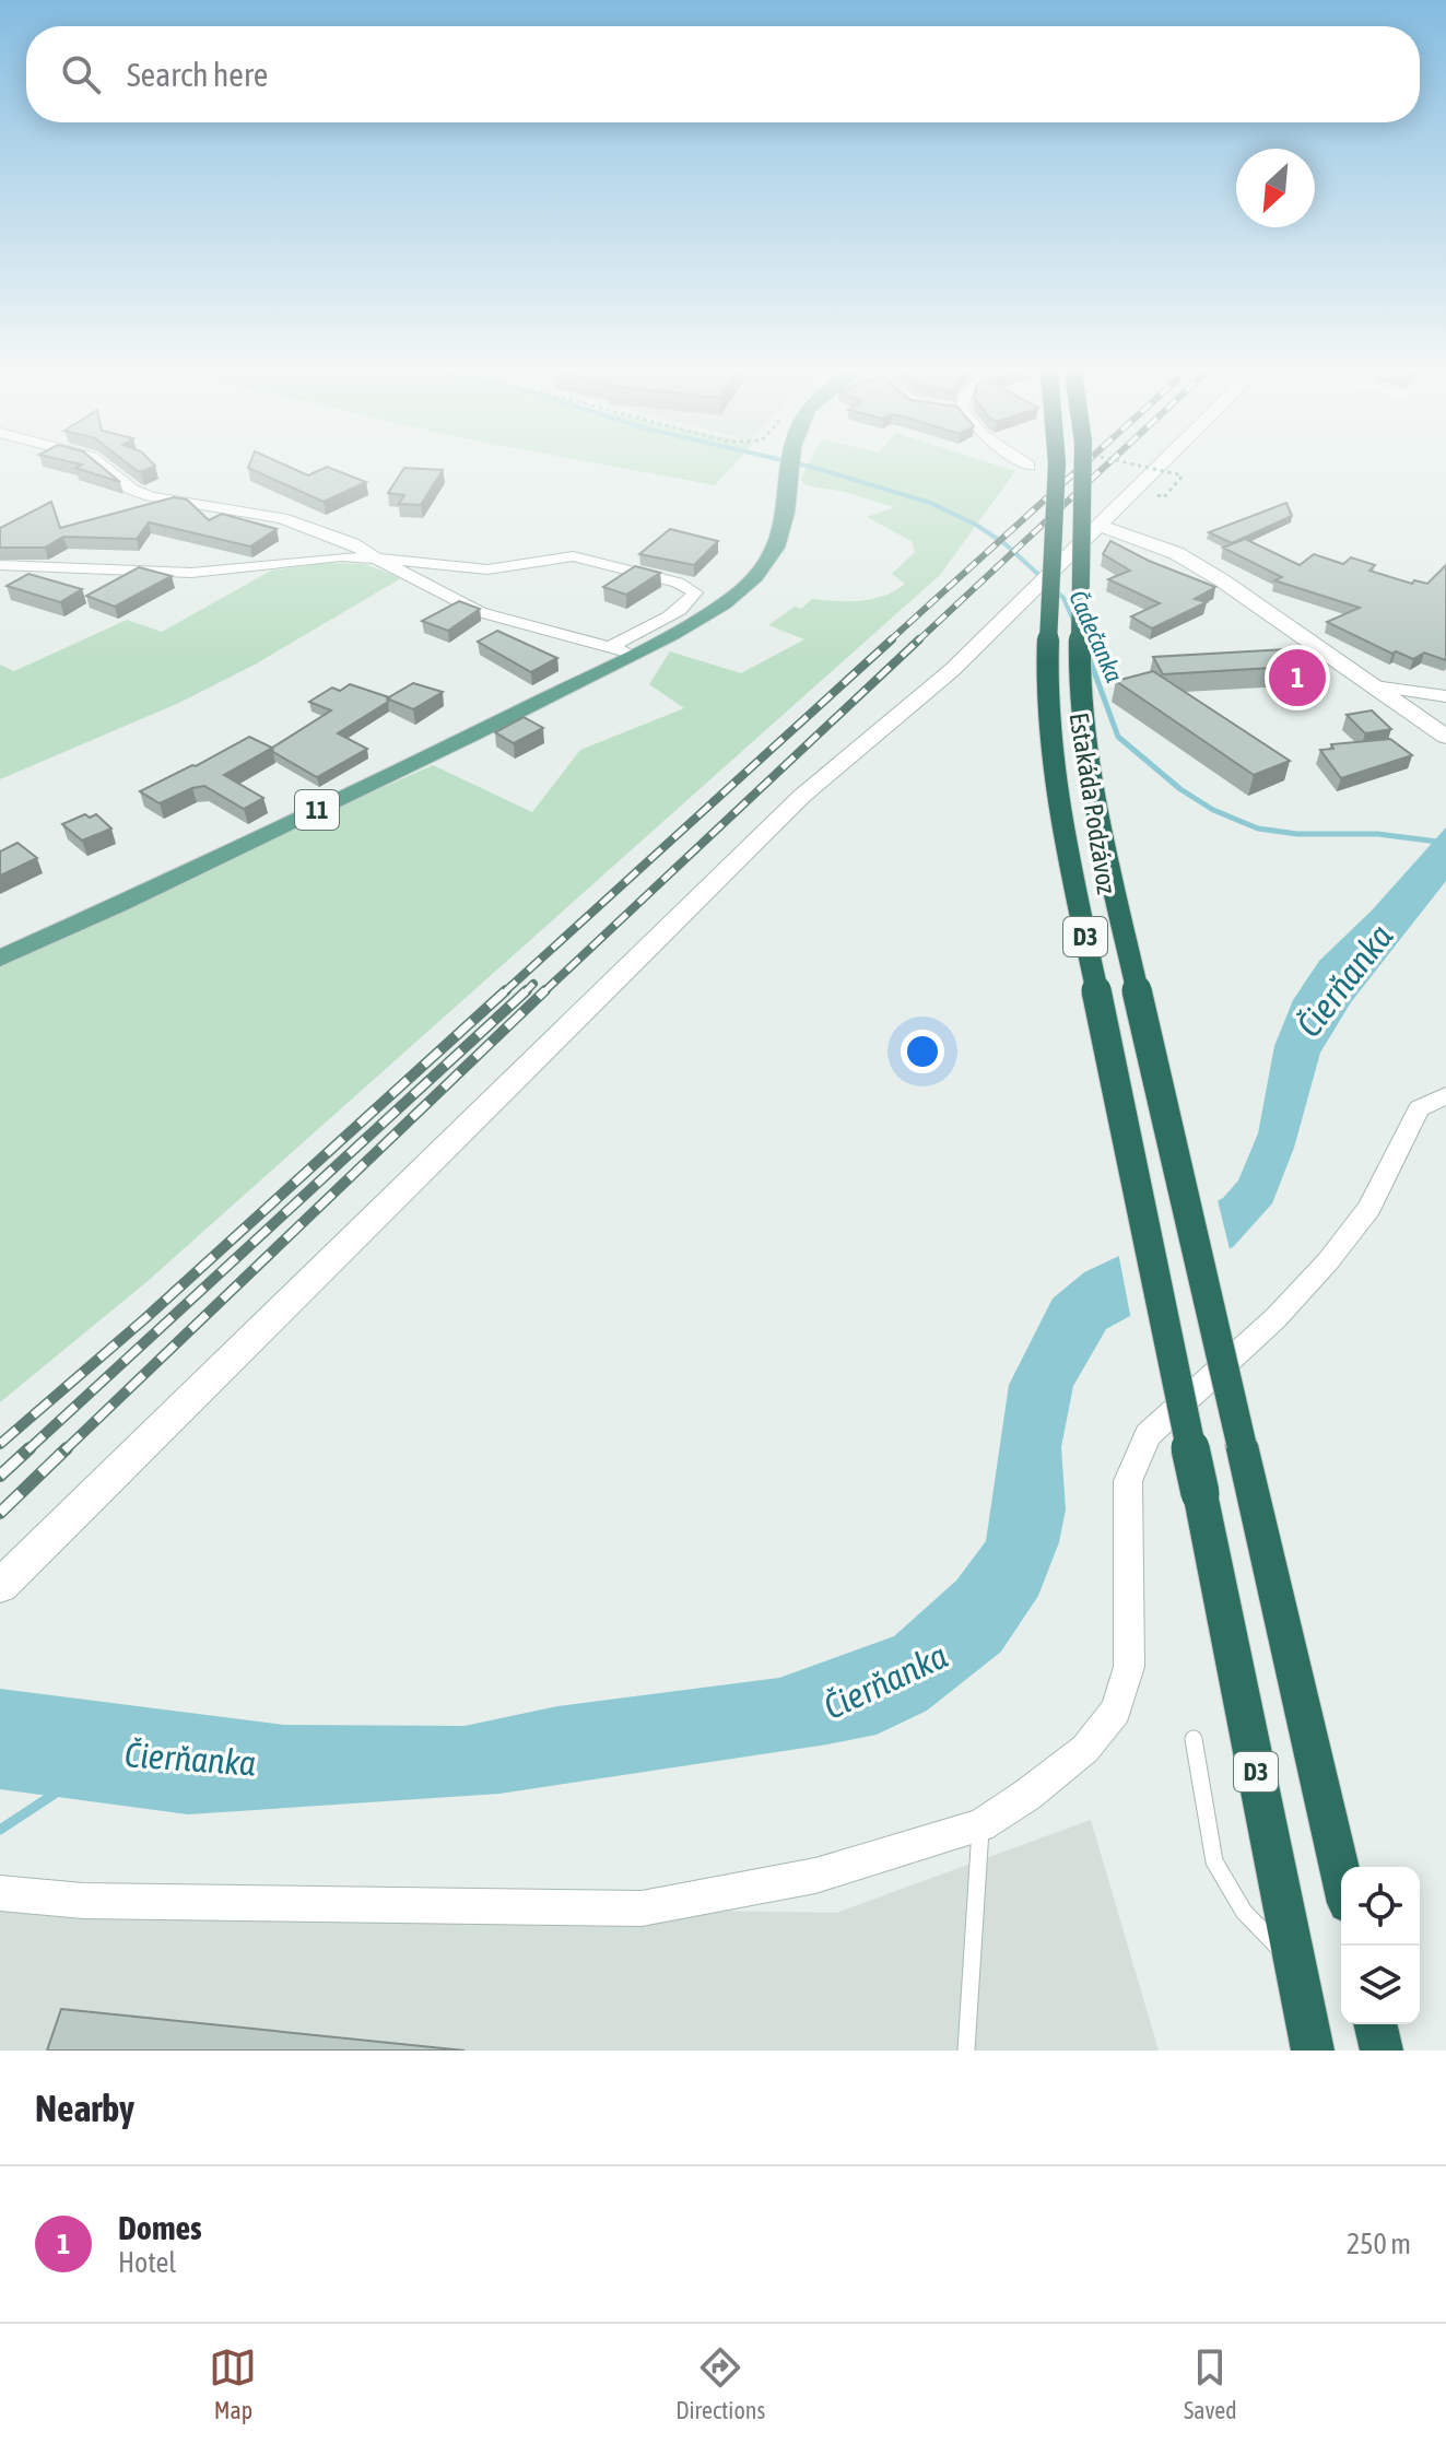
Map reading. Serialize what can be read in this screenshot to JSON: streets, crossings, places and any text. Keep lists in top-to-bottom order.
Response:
{
  "streets": {
    "highway": ["Estakáda Podzávoz", "D3"],
    "main road": ["11"]
  },
  "crossings": [
    ["Estakáda Podzávoz", "D3"]
  ],
  "water": ["Čadečanka", "Čierňanka"],
  "north": "bottom left",
  "page": {
    "search": "Search here",
    "pins": "1",
    "heading": "Nearby",
    "list": [
      {
        "mark": "1",
        "name": "Domes",
        "note": "Hotel",
        "value": "250 m"
      }
    ],
    "nav": ["Map", "Directions", "Saved"]
  }
}
